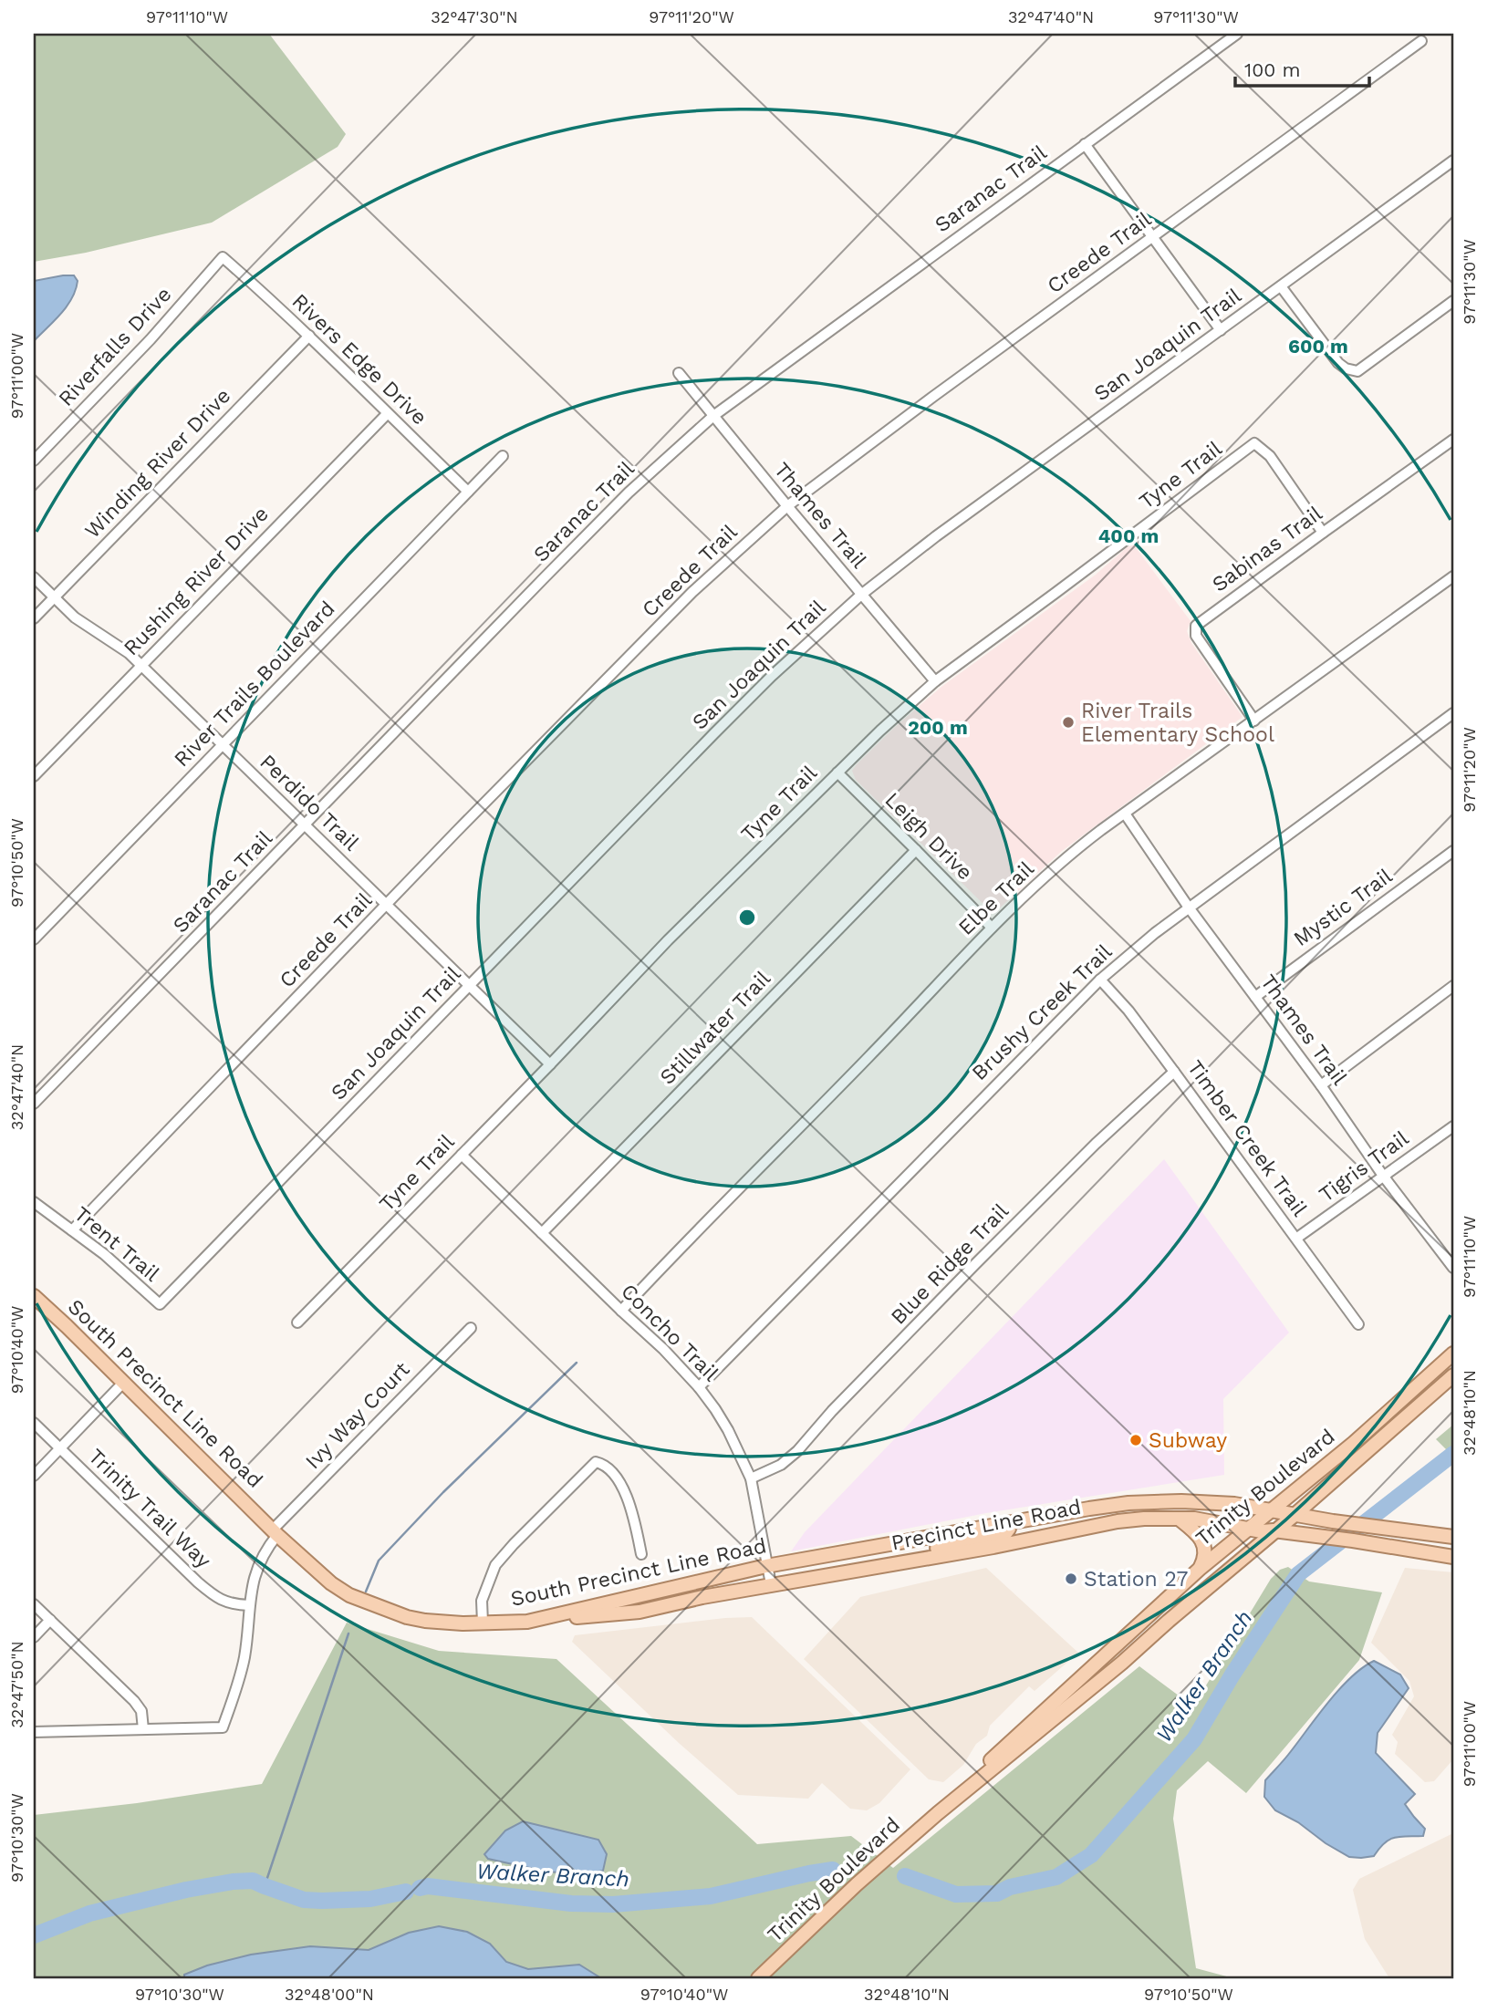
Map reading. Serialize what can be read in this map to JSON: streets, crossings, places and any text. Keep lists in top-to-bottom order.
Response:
{
  "streets": {
    "main road": ["South Precinct Line Road", "Trinity Boulevard", "Precinct Line Road"],
    "street": [
      "Saranac Trail",
      "Creede Trail",
      "San Joaquin Trail",
      "Riverfalls Drive",
      "Rivers Edge Drive",
      "Winding River Drive",
      "Tyne Trail",
      "Thames Trail",
      "Sabinas Trail",
      "Rushing River Drive",
      "River Trails Boulevard",
      "Perdido Trail",
      "Leigh Drive",
      "Elbe Trail",
      "Mystic Trail",
      "Brushy Creek Trail",
      "Stillwater Trail",
      "Timber Creek Trail",
      "Tigris Trail",
      "Trent Trail",
      "Blue Ridge Trail",
      "Concho Trail",
      "Ivy Way Court",
      "Trinity Trail Way"
    ]
  },
  "crossings": [
    ["Saranac Trail", "Thames Trail"],
    ["Saranac Trail", "Perdido Trail"],
    ["Creede Trail", "Thames Trail"],
    ["Creede Trail", "Perdido Trail"],
    ["Creede Trail", "Trent Trail"],
    ["San Joaquin Trail", "Thames Trail"],
    ["San Joaquin Trail", "Perdido Trail"],
    ["San Joaquin Trail", "Trent Trail"],
    ["Riverfalls Drive", "Rivers Edge Drive"],
    ["Rivers Edge Drive", "Winding River Drive"],
    ["Rivers Edge Drive", "Rushing River Drive"],
    ["Rivers Edge Drive", "River Trails Boulevard"],
    ["Winding River Drive", "Perdido Trail"],
    ["Tyne Trail", "Thames Trail"],
    ["Tyne Trail", "Sabinas Trail"],
    ["Tyne Trail", "Perdido Trail"],
    ["Tyne Trail", "Leigh Drive"],
    ["Tyne Trail", "Concho Trail"],
    ["Thames Trail", "Elbe Trail"],
    ["Thames Trail", "Mystic Trail"],
    ["Thames Trail", "Brushy Creek Trail"],
    ["Thames Trail", "Tigris Trail"],
    ["Sabinas Trail", "Elbe Trail"],
    ["Rushing River Drive", "Perdido Trail"],
    ["River Trails Boulevard", "Perdido Trail"],
    ["Leigh Drive", "Elbe Trail"],
    ["Leigh Drive", "Stillwater Trail"],
    ["Elbe Trail", "Concho Trail"],
    ["Brushy Creek Trail", "Timber Creek Trail"],
    ["Brushy Creek Trail", "Concho Trail"],
    ["Stillwater Trail", "Concho Trail"],
    ["Timber Creek Trail", "Tigris Trail"],
    ["Timber Creek Trail", "Blue Ridge Trail"],
    ["Blue Ridge Trail", "Concho Trail"],
    ["Concho Trail", "South Precinct Line Road"],
    ["Concho Trail", "Precinct Line Road"],
    ["South Precinct Line Road", "Ivy Way Court"],
    ["South Precinct Line Road", "Trinity Boulevard"],
    ["South Precinct Line Road", "Precinct Line Road"],
    ["Ivy Way Court", "Trinity Trail Way"],
    ["Trinity Boulevard", "Precinct Line Road"]
  ],
  "water": ["Walker Branch"],
  "places": ["River Trails Elementary School", "Subway", "Station 27"],
  "scale_bar": "100 m",
  "coordinates": [
    "97°11'10\"W",
    "32°47'30\"N",
    "97°11'20\"W",
    "32°47'40\"N",
    "97°11'30\"W",
    "97°11'00\"W",
    "97°10'50\"W",
    "97°10'40\"W",
    "32°48'10\"N",
    "32°47'50\"N",
    "97°10'30\"W",
    "32°48'00\"N"
  ],
  "rings": ["600 m", "400 m", "200 m"]
}
